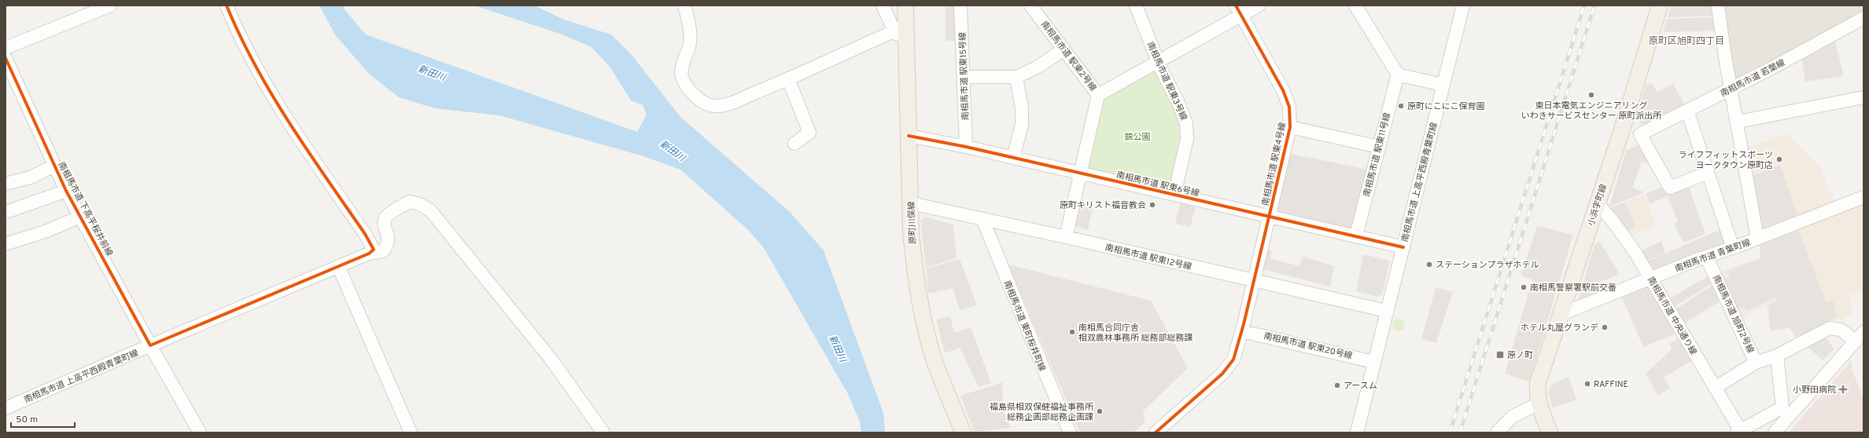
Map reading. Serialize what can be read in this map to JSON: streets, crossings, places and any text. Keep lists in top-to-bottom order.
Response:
{
  "streets": {
    "main road": ["小浜字町線", "原町川俣線"],
    "street": [
      "南相馬市道 駅東2号線",
      "南相馬市道 駅東15号線",
      "南相馬市道 若葉線",
      "南相馬市道 駅東3号線",
      "南相馬市道 駅東11号線",
      "南相馬市道 駅東4号線",
      "南相馬市道 上高平西殿青葉町線",
      "南相馬市道 駅東6号線",
      "南相馬市道 下高平桜井前線",
      "南相馬市道 青葉町線",
      "南相馬市道 駅東12号線",
      "南相馬市道 旭町2号線",
      "南相馬市道 中央通り線",
      "南相馬市道 東町桜井町線",
      "南相馬市道 駅東20号線"
    ]
  },
  "crossings": [
    ["南相馬市道 駅東2号線", "南相馬市道 駅東6号線"],
    ["南相馬市道 駅東2号線", "南相馬市道 駅東12号線"],
    ["南相馬市道 駅東15号線", "南相馬市道 駅東6号線"],
    ["南相馬市道 駅東3号線", "南相馬市道 駅東6号線"],
    ["南相馬市道 駅東11号線", "南相馬市道 駅東6号線"],
    ["南相馬市道 駅東4号線", "南相馬市道 駅東6号線"],
    ["南相馬市道 駅東4号線", "南相馬市道 駅東12号線"],
    ["南相馬市道 駅東4号線", "南相馬市道 駅東20号線"],
    ["南相馬市道 上高平西殿青葉町線", "南相馬市道 駅東6号線"],
    ["南相馬市道 上高平西殿青葉町線", "南相馬市道 下高平桜井前線"],
    ["南相馬市道 上高平西殿青葉町線", "南相馬市道 駅東12号線"],
    ["南相馬市道 上高平西殿青葉町線", "南相馬市道 駅東20号線"],
    ["南相馬市道 駅東6号線", "原町川俣線"],
    ["小浜字町線", "南相馬市道 青葉町線"],
    ["小浜字町線", "南相馬市道 中央通り線"],
    ["原町川俣線", "南相馬市道 駅東12号線"],
    ["南相馬市道 青葉町線", "南相馬市道 旭町2号線"],
    ["南相馬市道 青葉町線", "南相馬市道 中央通り線"],
    ["南相馬市道 駅東12号線", "南相馬市道 東町桜井町線"],
    ["南相馬市道 旭町2号線", "南相馬市道 中央通り線"]
  ],
  "districts": ["原町区旭町四丁目"],
  "water": ["新田川"],
  "parks": ["錦公園"],
  "places": {
    "other": [
      "東日本電気エンジニアリング いわきサービスセンター 原町派出所",
      "原町にこにこ保育園",
      "ライフフィットスポーツ ヨークタウン原町店",
      "原町キリスト福音教会",
      "ステーションプラザホテル",
      "南相馬警察署駅前交番",
      "ホテル丸屋グランデ",
      "南相馬合同庁舎 相双農林事務所 総務部総務課",
      "RAFFINE",
      "アースム",
      "福島県相双保健福祉事務所 総務企画部総務企画課"
    ],
    "transit": ["原ノ町"],
    "health": ["小野田病院"]
  },
  "scale_bar": "50 m"
}
